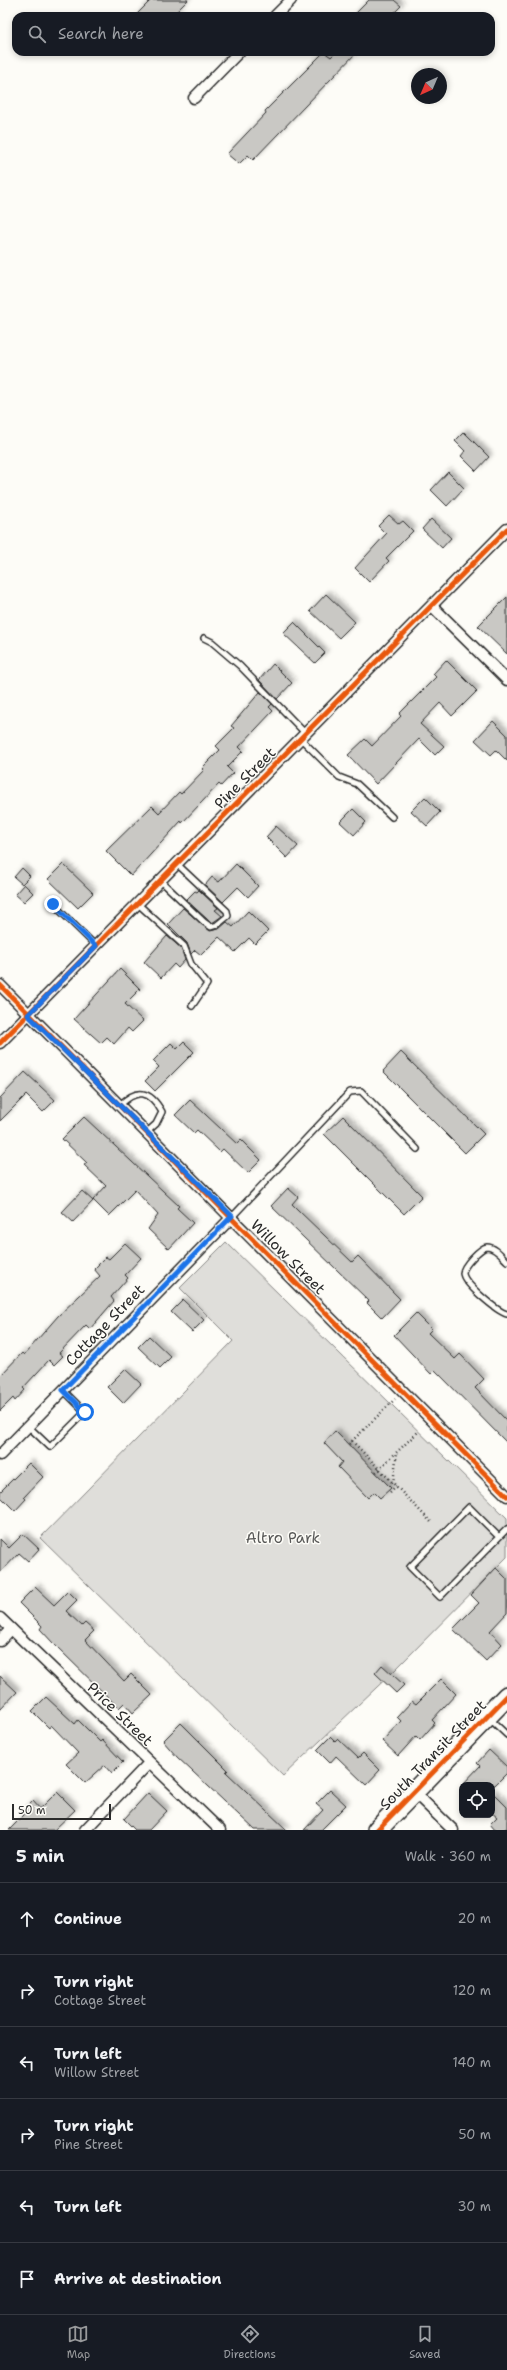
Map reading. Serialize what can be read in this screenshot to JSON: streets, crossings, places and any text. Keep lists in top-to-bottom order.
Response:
{
  "streets": {
    "highway": ["South Transit Street"],
    "street": [
      "Pine Street",
      "Willow Street",
      "Cottage Street",
      "Price Street"
    ]
  },
  "crossings": [
    ["Pine Street", "Willow Street"],
    ["Willow Street", "Cottage Street"]
  ],
  "parks": ["Altro Park"],
  "scale_bar": "50 m",
  "north": "bottom left",
  "page": {
    "search": "Search here",
    "scale": "50 m",
    "heading": ["5 min", "Walk · 360 m"],
    "list": [
      ["Continue", "20 m"],
      ["Turn right", "Cottage Street", "120 m"],
      ["Turn left", "Willow Street", "140 m"],
      ["Turn right", "Pine Street", "50 m"],
      ["Turn left", "30 m"],
      "Arrive at destination"
    ],
    "nav": ["Map", "Directions", "Saved"]
  }
}
